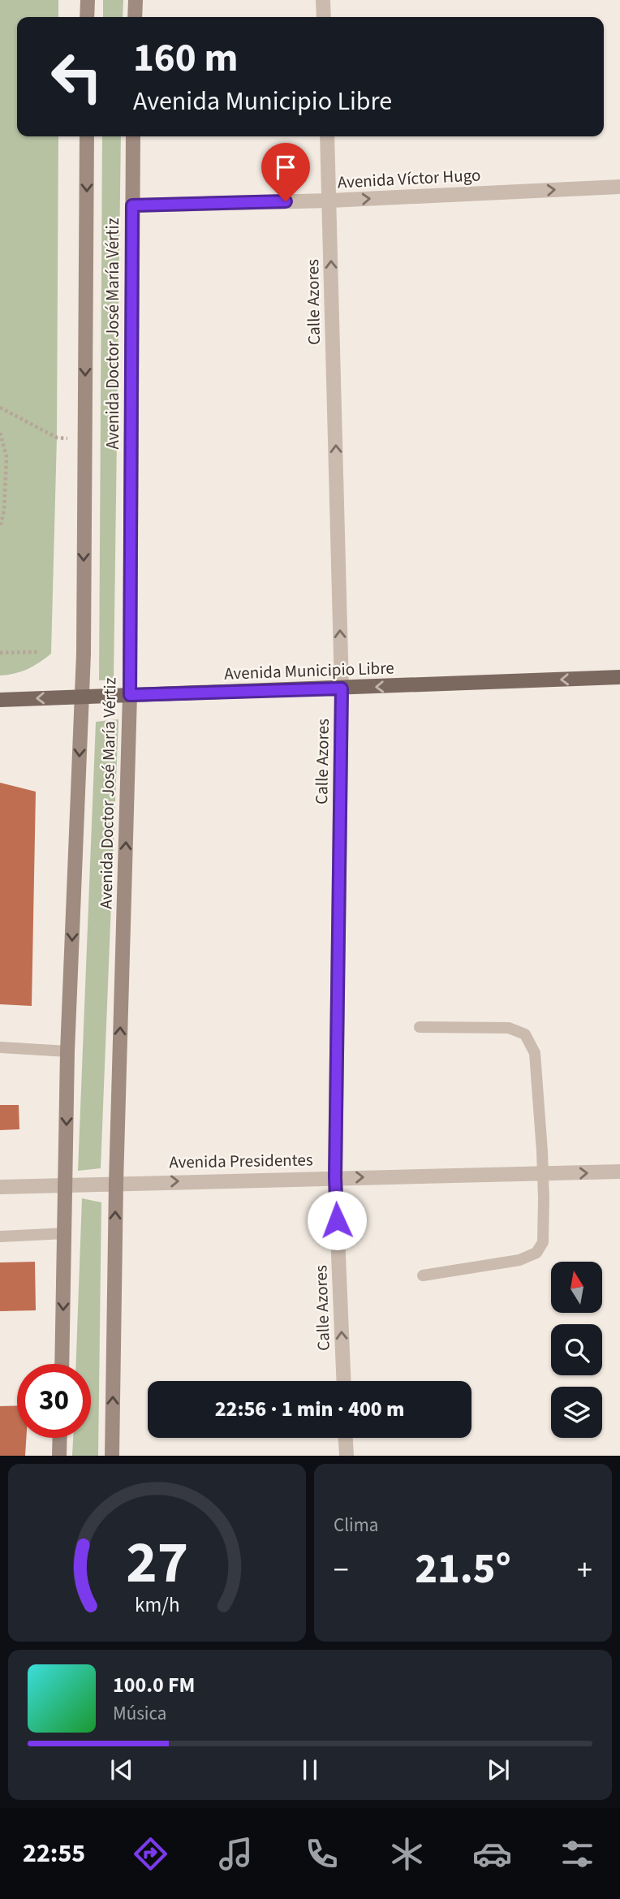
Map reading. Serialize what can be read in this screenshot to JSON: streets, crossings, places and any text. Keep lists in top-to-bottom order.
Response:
{
  "streets": {
    "main road": ["Avenida Doctor José María Vértiz", "Avenida Municipio Libre"],
    "street": ["Avenida Víctor Hugo", "Calle Azores", "Avenida Presidentes"]
  },
  "crossings": [
    ["Avenida Víctor Hugo", "Calle Azores"],
    ["Avenida Víctor Hugo", "Avenida Doctor José María Vértiz"],
    ["Calle Azores", "Avenida Municipio Libre"],
    ["Calle Azores", "Avenida Presidentes"],
    ["Avenida Doctor José María Vértiz", "Avenida Municipio Libre"],
    ["Avenida Doctor José María Vértiz", "Avenida Presidentes"]
  ],
  "one_way": [
    "Avenida Víctor Hugo",
    "Calle Azores",
    "Avenida Municipio Libre",
    "Avenida Presidentes"
  ],
  "north": "top",
  "page": {
    "turn": ["160 m", "Avenida Municipio Libre"],
    "limit": "30",
    "trip": "22:56 · 1 min · 400 m",
    "tile": "Clima",
    "heat": ["−", "21.5°", "+"],
    "song": ["100.0 FM", "Música"],
    "tabs": "22:55",
    "gauge": ["27", "km/h"]
  }
}
